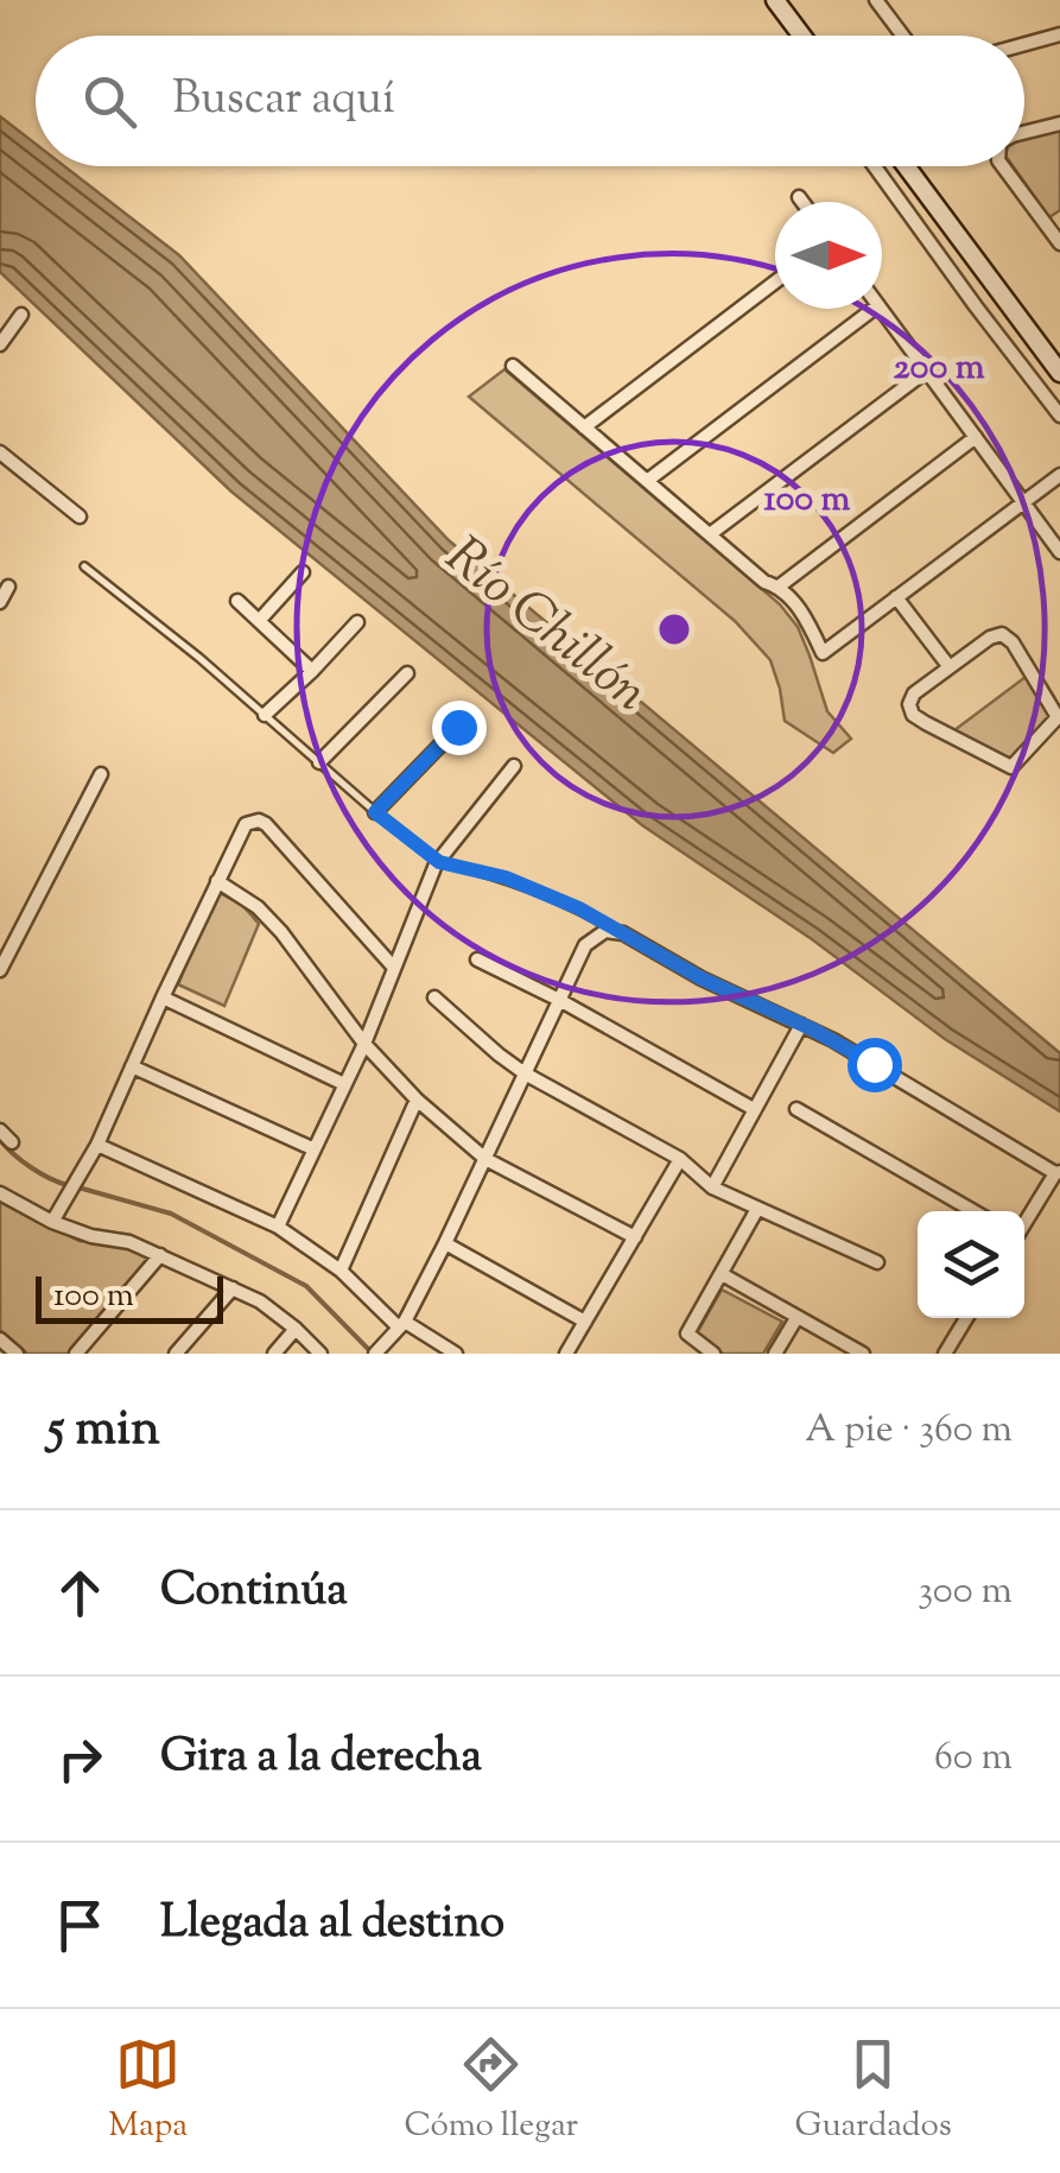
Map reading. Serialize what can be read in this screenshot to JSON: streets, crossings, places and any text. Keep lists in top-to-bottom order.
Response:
{
  "water": ["Río Chillón"],
  "scale_bar": "100 m",
  "north": "right",
  "page": {
    "search": "Buscar aquí",
    "scale": "100 m",
    "heading": ["5 min", "A pie · 360 m"],
    "list": [
      ["Continúa", "300 m"],
      ["Gira a la derecha", "60 m"],
      "Llegada al destino"
    ],
    "nav": ["Mapa", "Cómo llegar", "Guardados"]
  },
  "rings": ["200 m", "100 m"]
}
